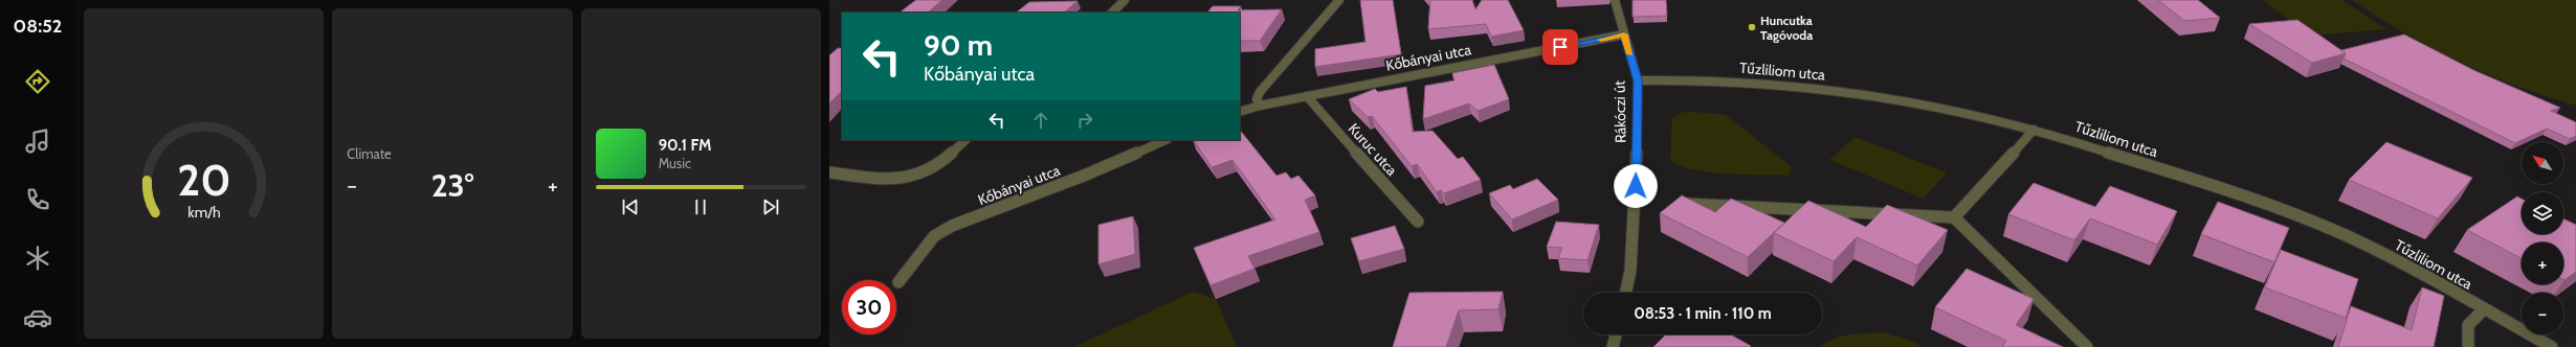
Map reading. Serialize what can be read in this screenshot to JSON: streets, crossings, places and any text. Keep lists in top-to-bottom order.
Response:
{
  "streets": {
    "street": [
      "Kőbányai utca",
      "Tűzliliom utca",
      "Rákóczi út",
      "Kuruc utca"
    ]
  },
  "crossings": [
    ["Kőbányai utca", "Rákóczi út"],
    ["Kőbányai utca", "Kuruc utca"],
    ["Tűzliliom utca", "Rákóczi út"]
  ],
  "places": ["Huncutka Tagóvoda"],
  "north": "top left",
  "page": {
    "tabs": "08:52",
    "tile": "Climate",
    "turn": ["90 m", "Kőbányai utca"],
    "song": ["90.1 FM", "Music"],
    "map_buttons": ["+", "−"],
    "heat": ["−", "23°", "+"],
    "limit": "30",
    "trip": "08:53 · 1 min · 110 m",
    "gauge": ["20", "km/h"]
  }
}
